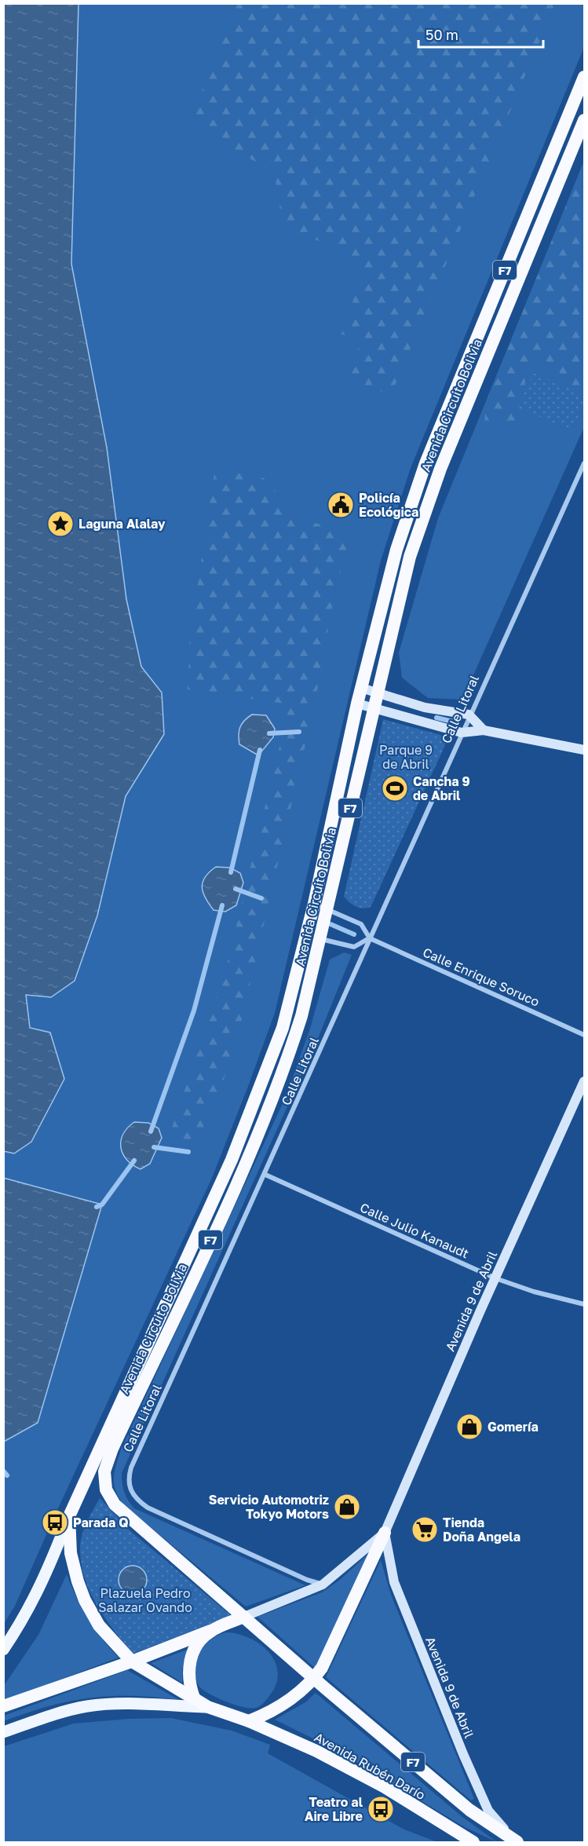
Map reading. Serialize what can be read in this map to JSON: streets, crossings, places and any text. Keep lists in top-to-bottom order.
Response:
{
  "streets": {
    "highway": ["F7", "Avenida Circuito Bolivia", "Avenida Rubén Darío"],
    "main road": ["Avenida 9 de Abril"],
    "street": ["Calle Litoral", "Calle Enrique Soruco", "Calle Julio Kanaudt"]
  },
  "crossings": [
    ["F7", "Avenida Circuito Bolivia"],
    ["F7", "Avenida 9 de Abril"],
    ["F7", "Avenida Rubén Darío"],
    ["Avenida Circuito Bolivia", "Calle Enrique Soruco"],
    ["Avenida Circuito Bolivia", "Avenida 9 de Abril"],
    ["Avenida Circuito Bolivia", "Avenida Rubén Darío"],
    ["Calle Litoral", "Calle Enrique Soruco"],
    ["Calle Litoral", "Calle Julio Kanaudt"],
    ["Calle Litoral", "Avenida 9 de Abril"],
    ["Calle Julio Kanaudt", "Avenida 9 de Abril"],
    ["Avenida 9 de Abril", "Avenida Rubén Darío"]
  ],
  "parks": ["Parque 9 de Abril", "Plazuela Pedro Salazar Ovando"],
  "places": {
    "public building": ["Policía Ecológica"],
    "place": ["Laguna Alalay"],
    "sports": ["Cancha 9 de Abril"],
    "shop": ["Gomería", "Servicio Automotriz Tokyo Motors"],
    "bus stop": ["Parada Q", "Teatro al Aire Libre"],
    "supermarket": ["Tienda Doña Angela"]
  },
  "scale_bar": "50 m"
}
